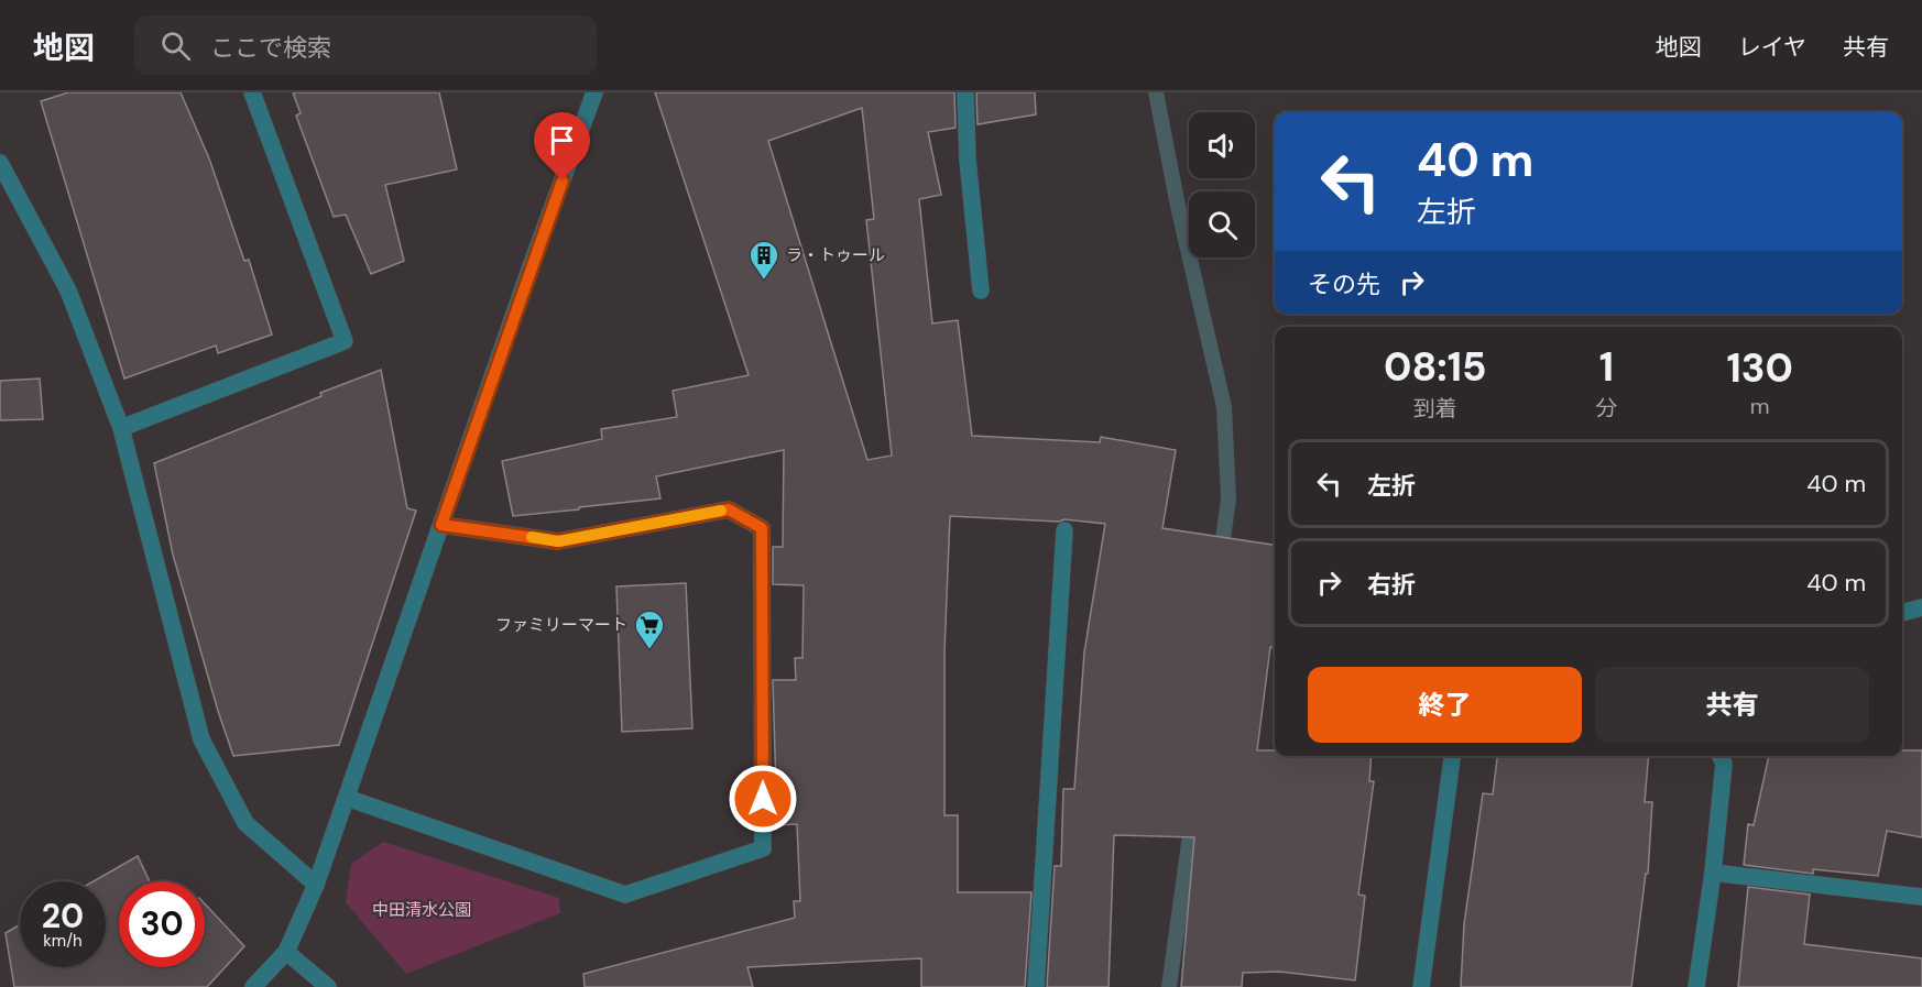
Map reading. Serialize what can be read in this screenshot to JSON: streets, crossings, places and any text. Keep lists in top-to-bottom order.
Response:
{
  "parks": ["中田清水公園"],
  "places": {
    "building": ["ラ・トゥール"],
    "supermarket": ["ファミリーマート"]
  },
  "page": {
    "header": "地図",
    "search": "ここで検索",
    "nav": ["地図", "レイヤ", "共有"],
    "turn": ["40 m", "左折"],
    "then": "その先",
    "eta": [
      "08:15",
      "到着",
      "1",
      "分",
      "130",
      "m"
    ],
    "list": [
      {
        "name": "左折",
        "value": "40 m"
      },
      {
        "name": "右折",
        "value": "40 m"
      }
    ],
    "buttons": ["終了", "共有"],
    "speed": "20 km/h",
    "limit": "30"
  }
}
